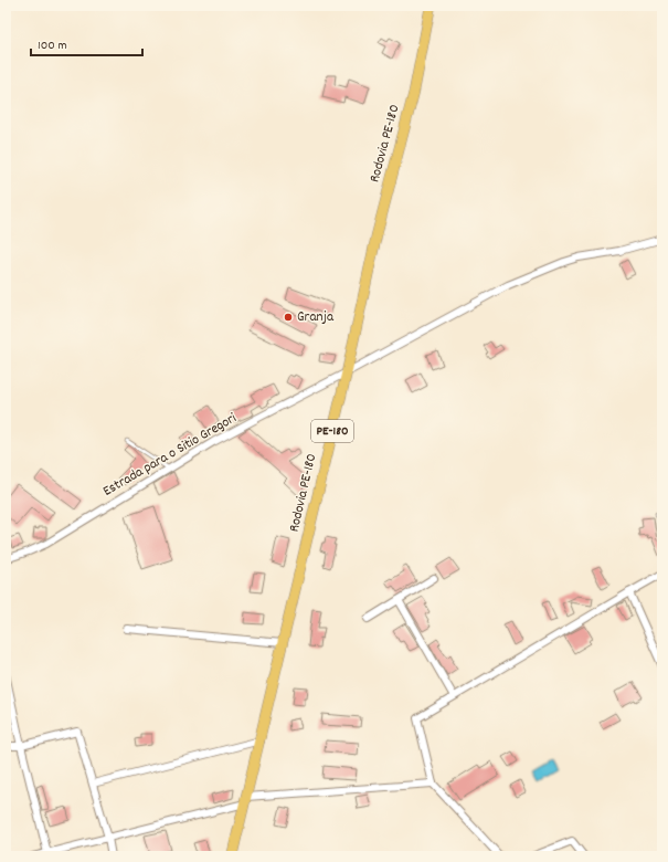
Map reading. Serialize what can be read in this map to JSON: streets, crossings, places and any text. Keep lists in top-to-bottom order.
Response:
{
  "streets": {
    "main road": ["Rodovia PE-180", "PE-180"],
    "street": ["Estrada para o Sitio Gregori"]
  },
  "crossings": [
    ["Rodovia PE-180", "Estrada para o Sitio Gregori"]
  ],
  "places": ["Granja"],
  "scale_bar": "100 m"
}
